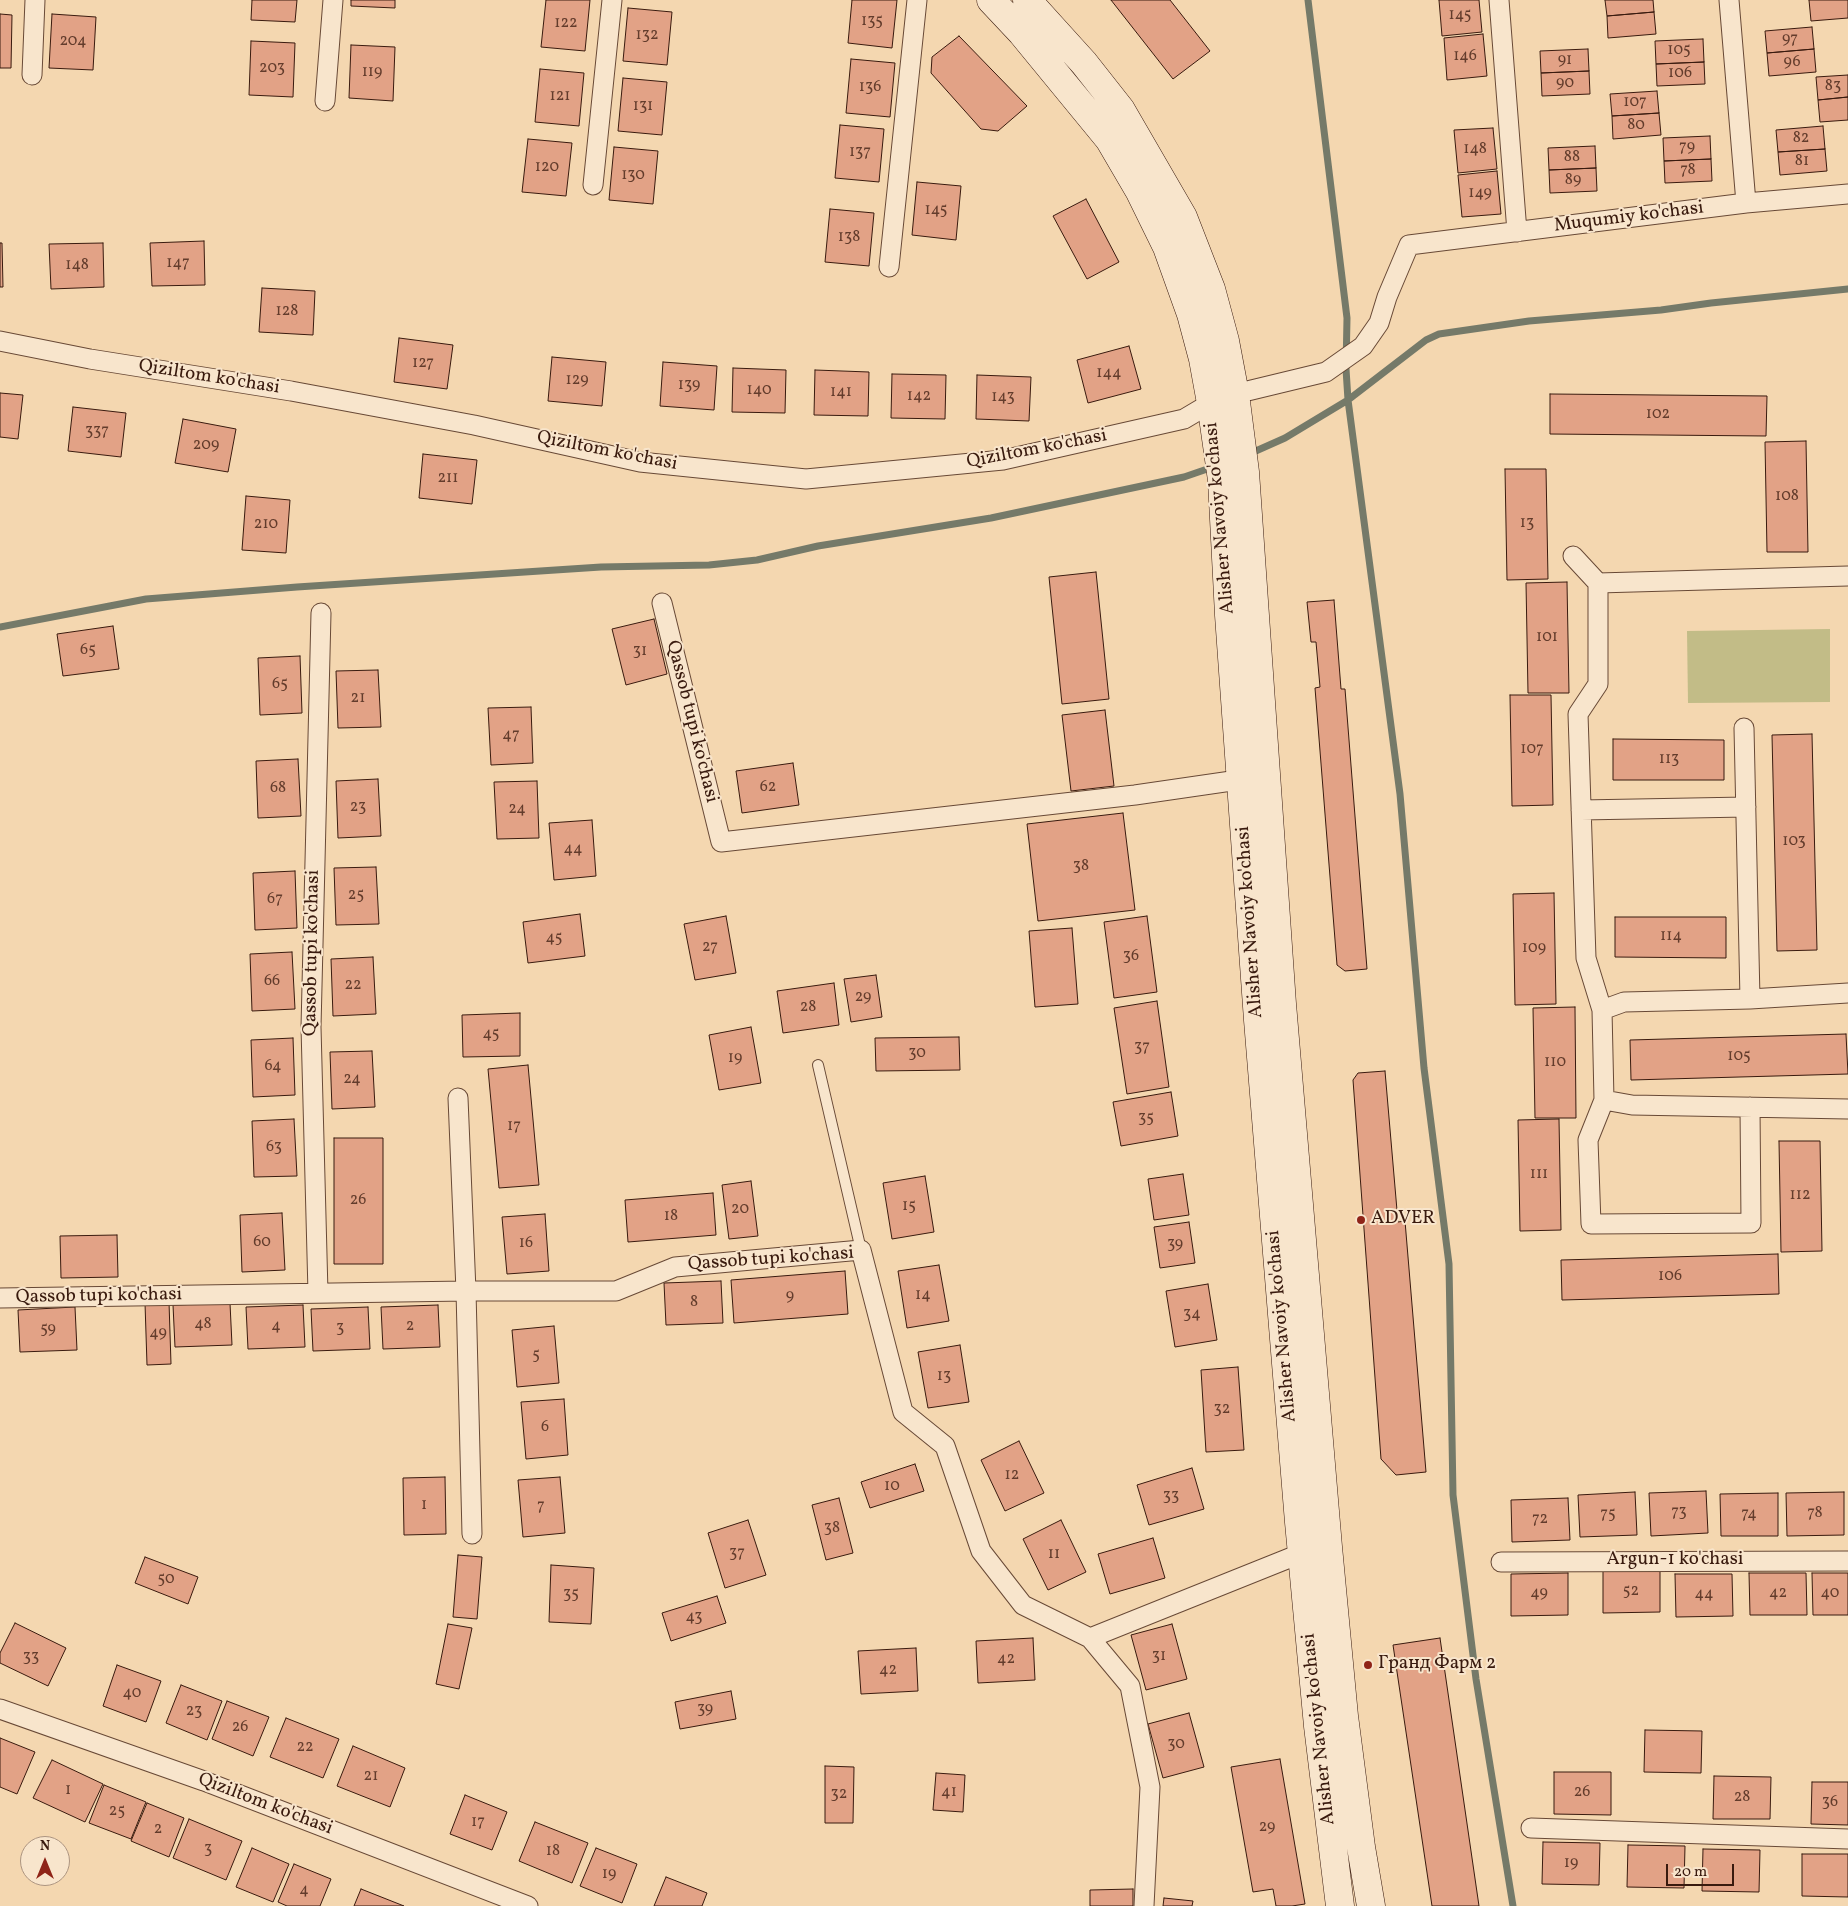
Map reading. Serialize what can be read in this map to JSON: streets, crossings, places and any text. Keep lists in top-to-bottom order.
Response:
{
  "streets": {
    "main road": ["Alisher Navoiy ko'chasi"],
    "street": [
      "Muqumiy ko'chasi",
      "Qiziltom ko'chasi",
      "Qassob tupi ko'chasi",
      "Argun-1 ko'chasi"
    ]
  },
  "crossings": [
    ["Muqumiy ko'chasi", "Qiziltom ko'chasi"],
    ["Qiziltom ko'chasi", "Alisher Navoiy ko'chasi"],
    ["Alisher Navoiy ko'chasi", "Qassob tupi ko'chasi"]
  ],
  "places": ["ADVER", "Гранд Фарм 2"],
  "house_numbers": [
    "145",
    "135",
    "122",
    "132",
    "97",
    "204",
    "105",
    "146",
    "91",
    "96",
    "203",
    "119",
    "106",
    "90",
    "83",
    "136",
    "121",
    "107",
    "131",
    "80",
    "82",
    "79",
    "148",
    "137",
    "88",
    "81",
    "120",
    "78",
    "130",
    "89",
    "149",
    "145",
    "138",
    "147",
    "148",
    "128",
    "127",
    "144",
    "129",
    "139",
    "140",
    "141",
    "142",
    "143",
    "102",
    "337",
    "209",
    "211",
    "108",
    "13",
    "210",
    "101",
    "65",
    "31",
    "65",
    "21",
    "47",
    "107",
    "113",
    "62",
    "68",
    "23",
    "24",
    "103",
    "44",
    "38",
    "25",
    "67",
    "114",
    "45",
    "27",
    "109",
    "36",
    "66",
    "22",
    "29",
    "28",
    "45",
    "37",
    "30",
    "105",
    "19",
    "110",
    "64",
    "24",
    "35",
    "17",
    "63",
    "111",
    "112",
    "26",
    "15",
    "20",
    "18",
    "60",
    "16",
    "39",
    "106",
    "14",
    "9",
    "8",
    "34",
    "48",
    "4",
    "2",
    "3",
    "59",
    "49",
    "5",
    "13",
    "32",
    "6",
    "12",
    "10",
    "33",
    "1",
    "7",
    "73",
    "78",
    "75",
    "74",
    "72",
    "38",
    "37",
    "11",
    "50",
    "52",
    "49",
    "42",
    "40",
    "35",
    "44",
    "43",
    "31",
    "33",
    "42",
    "42",
    "40",
    "39",
    "23",
    "26",
    "30",
    "22",
    "21",
    "1",
    "41",
    "26",
    "32",
    "28",
    "36",
    "25",
    "17",
    "29",
    "2",
    "3",
    "18",
    "19",
    "19",
    "4"
  ],
  "scale_bar": "20 m",
  "north": "top"
}
